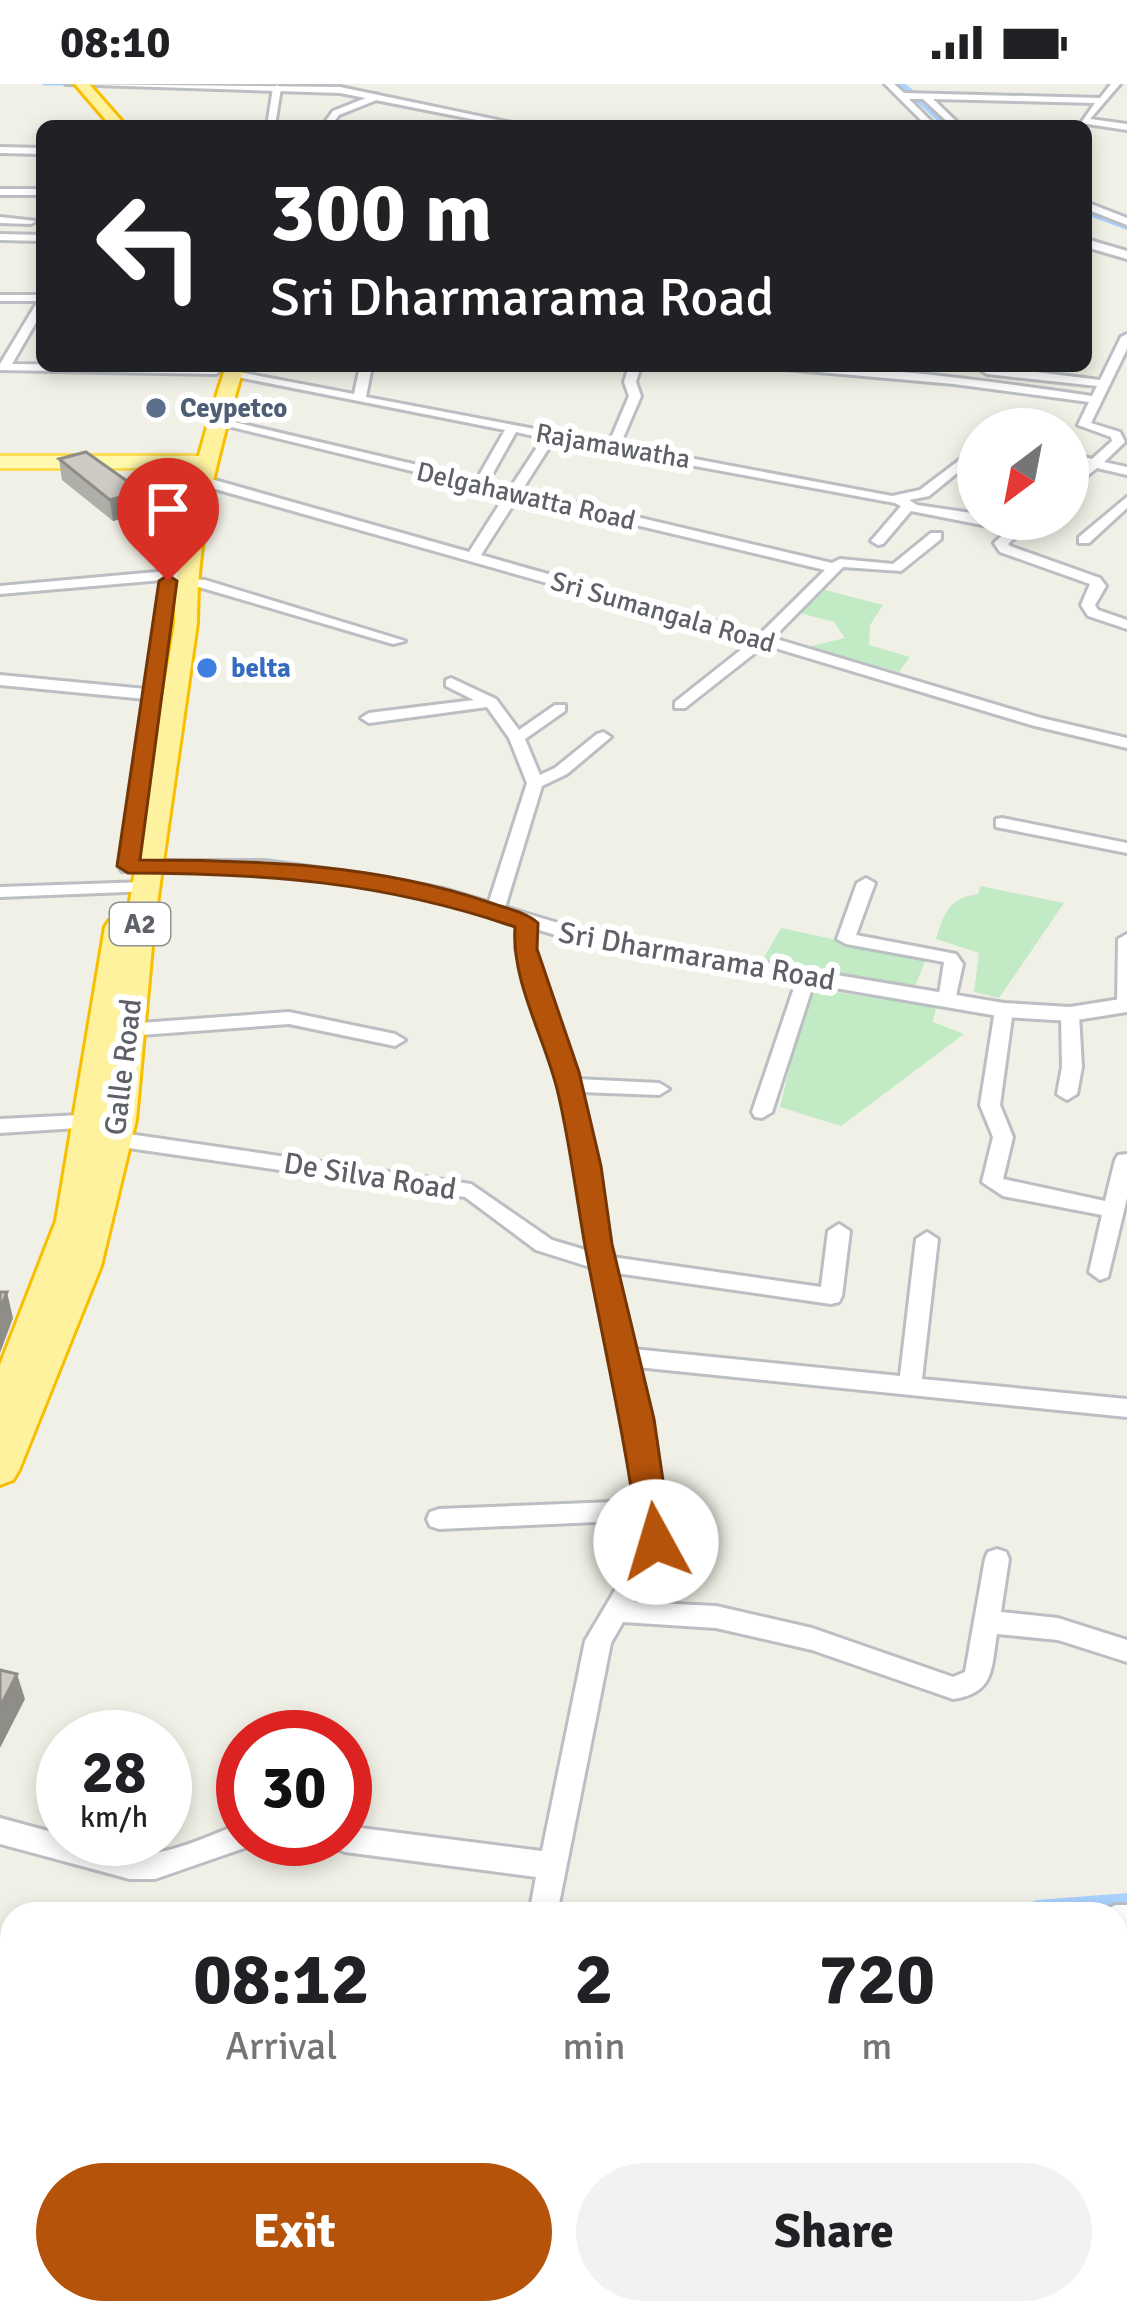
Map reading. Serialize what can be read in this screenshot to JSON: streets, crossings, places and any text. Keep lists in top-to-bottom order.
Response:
{
  "streets": {
    "highway": ["A2", "Galle Road"],
    "street": [
      "Rajamawatha",
      "Delgahawatta Road",
      "Sri Sumangala Road",
      "Sri Dharmarama Road",
      "De Silva Road"
    ]
  },
  "crossings": [
    ["Delgahawatta Road", "Galle Road"],
    ["Sri Sumangala Road", "Galle Road"],
    ["Sri Dharmarama Road", "Galle Road"],
    ["Galle Road", "De Silva Road"]
  ],
  "places": ["Ceypetco", "belta"],
  "north": "bottom left",
  "page": {
    "status": "08:10",
    "turn": ["300 m", "Sri Dharmarama Road"],
    "speed": "28 km/h",
    "limit": "30",
    "eta": [
      "08:12",
      "Arrival",
      "2",
      "min",
      "720",
      "m"
    ],
    "buttons": ["Exit", "Share"]
  }
}
